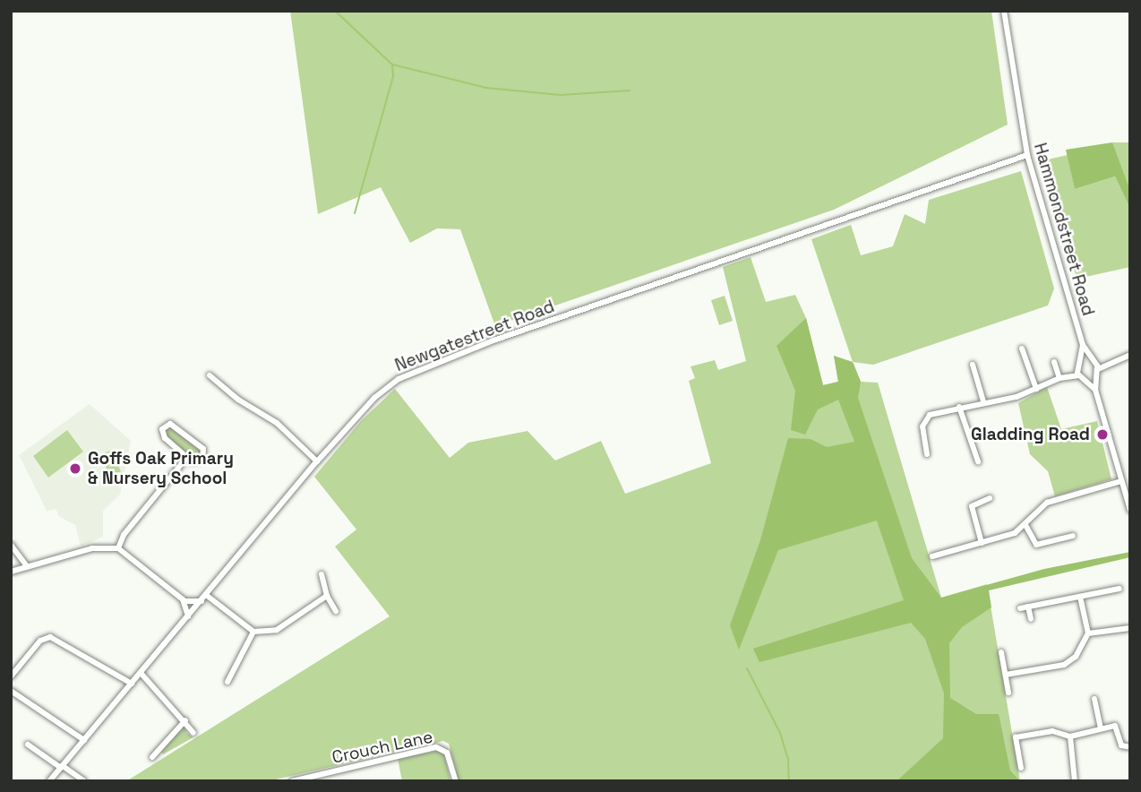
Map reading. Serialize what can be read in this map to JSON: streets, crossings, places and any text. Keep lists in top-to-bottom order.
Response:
{
  "streets": {
    "street": ["Hammondstreet Road", "Newgatestreet Road", "Crouch Lane"]
  },
  "crossings": [
    ["Hammondstreet Road", "Newgatestreet Road"]
  ],
  "places": ["Gladding Road", "Goffs Oak Primary & Nursery School"]
}
